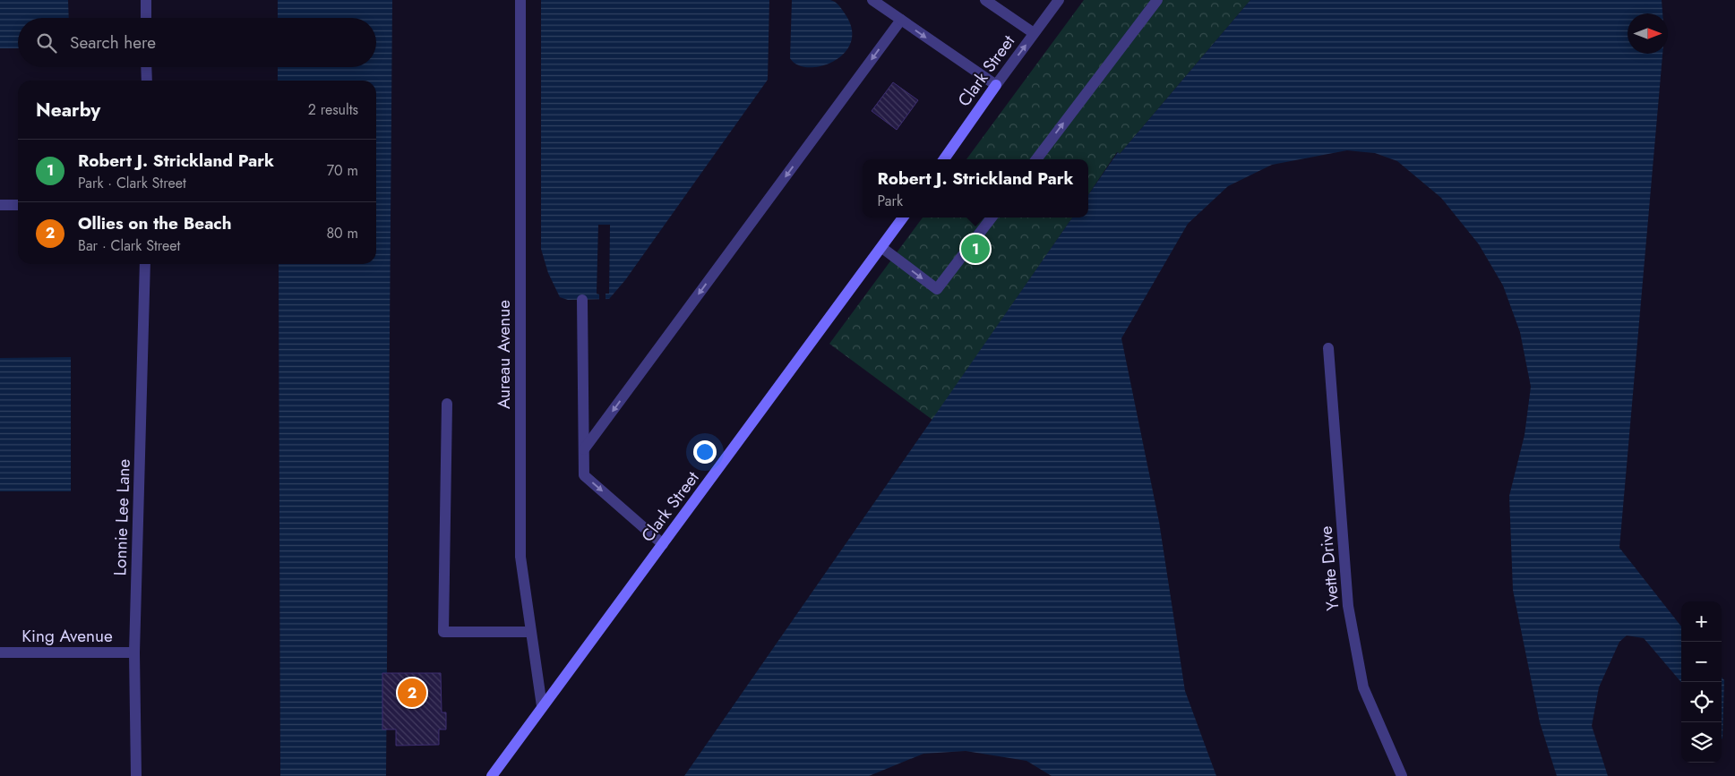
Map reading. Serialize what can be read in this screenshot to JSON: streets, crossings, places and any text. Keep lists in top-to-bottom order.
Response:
{
  "streets": {
    "street": [
      "Clark Street",
      "Aureau Avenue",
      "Lonnie Lee Lane",
      "Yvette Drive",
      "King Avenue"
    ]
  },
  "crossings": [
    ["Clark Street", "Aureau Avenue"],
    ["Lonnie Lee Lane", "King Avenue"]
  ],
  "north": "right",
  "page": {
    "search": "Search here",
    "heading": ["Nearby", "2 results"],
    "list": [
      {
        "mark": "1",
        "name": "Robert J. Strickland Park",
        "note": "Park · Clark Street",
        "value": "70 m"
      },
      {
        "mark": "2",
        "name": "Ollies on the Beach",
        "note": "Bar · Clark Street",
        "value": "80 m"
      }
    ],
    "popup": ["Robert J. Strickland Park", "Park"],
    "pins": ["1", "2"],
    "map_buttons": ["+", "−"]
  }
}
